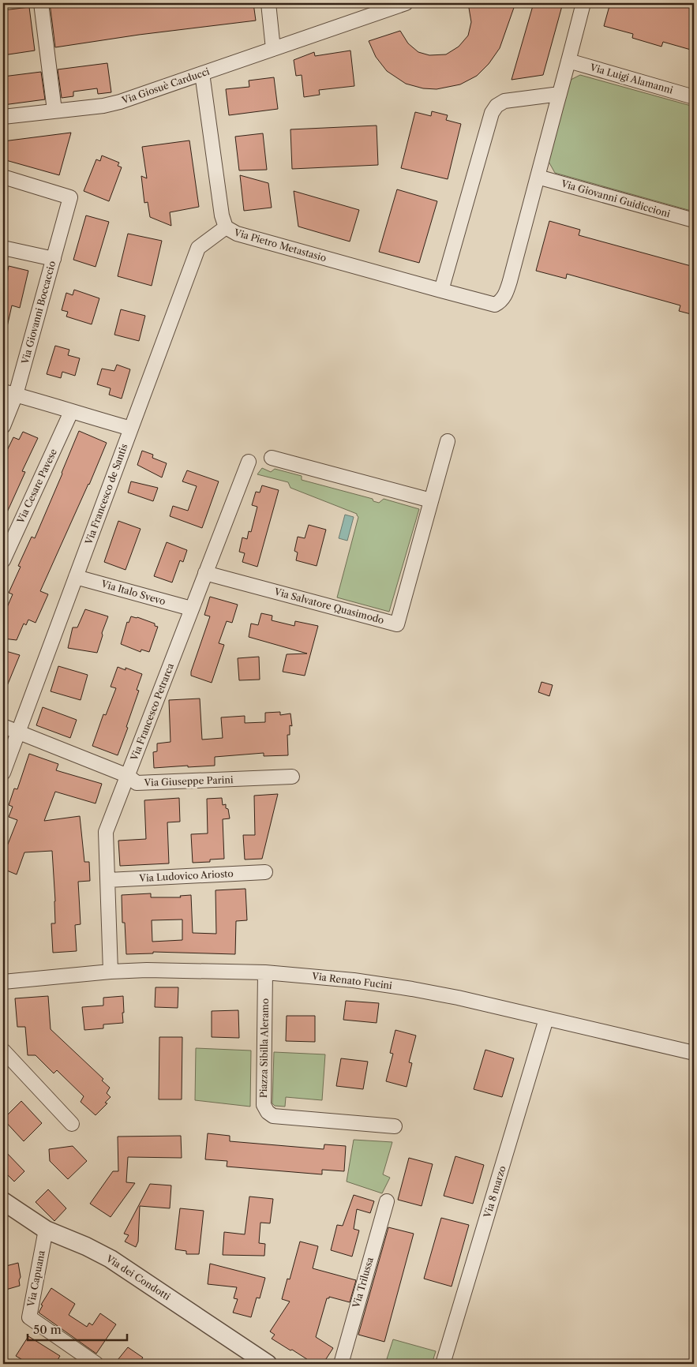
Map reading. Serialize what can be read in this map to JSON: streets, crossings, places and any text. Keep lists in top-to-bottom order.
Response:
{
  "streets": {
    "street": [
      "Via Luigi Alamanni",
      "Via Giosuè Carducci",
      "Via Giovanni Guidiccioni",
      "Via Pietro Metastasio",
      "Via Giovanni Boccaccio",
      "Via Cesare Pavese",
      "Via Francesco de Santis",
      "Via Italo Svevo",
      "Via Salvatore Quasimodo",
      "Via Francesco Petrarca",
      "Via Giuseppe Parini",
      "Via Ludovico Ariosto",
      "Via Renato Fucini",
      "Piazza Sibilla Aleramo",
      "Via 8 marzo",
      "Via dei Condotti",
      "Via Capuana",
      "Via Trilussa"
    ]
  },
  "crossings": [
    ["Via Luigi Alamanni", "Via Pietro Metastasio"],
    ["Via Giosuè Carducci", "Via Pietro Metastasio"],
    ["Via Giovanni Guidiccioni", "Via Pietro Metastasio"],
    ["Via Pietro Metastasio", "Via Francesco de Santis"],
    ["Via Francesco de Santis", "Via Italo Svevo"],
    ["Via Francesco de Santis", "Via Giuseppe Parini"],
    ["Via Italo Svevo", "Via Francesco Petrarca"],
    ["Via Salvatore Quasimodo", "Via Francesco Petrarca"],
    ["Via Francesco Petrarca", "Via Giuseppe Parini"],
    ["Via Francesco Petrarca", "Via Ludovico Ariosto"],
    ["Via Francesco Petrarca", "Via Renato Fucini"],
    ["Via Renato Fucini", "Piazza Sibilla Aleramo"],
    ["Via Renato Fucini", "Via 8 marzo"],
    ["Via dei Condotti", "Via Capuana"]
  ],
  "scale_bar": "50 m"
}
